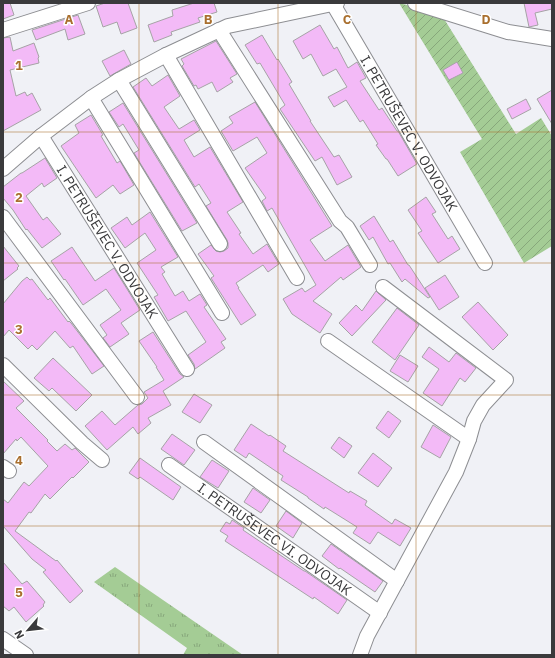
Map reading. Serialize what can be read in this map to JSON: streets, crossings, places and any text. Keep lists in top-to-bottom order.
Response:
{
  "streets": {
    "street": ["I. PETRUŠEVEC V. ODVOJAK", "I. PETRUŠEVEC VI. ODVOJAK"]
  },
  "north": "bottom left",
  "grid": {
    "columns": [
      "A",
      "B",
      "C",
      "D"
    ],
    "rows": [
      "1",
      "2",
      "3",
      "4",
      "5"
    ]
  }
}
